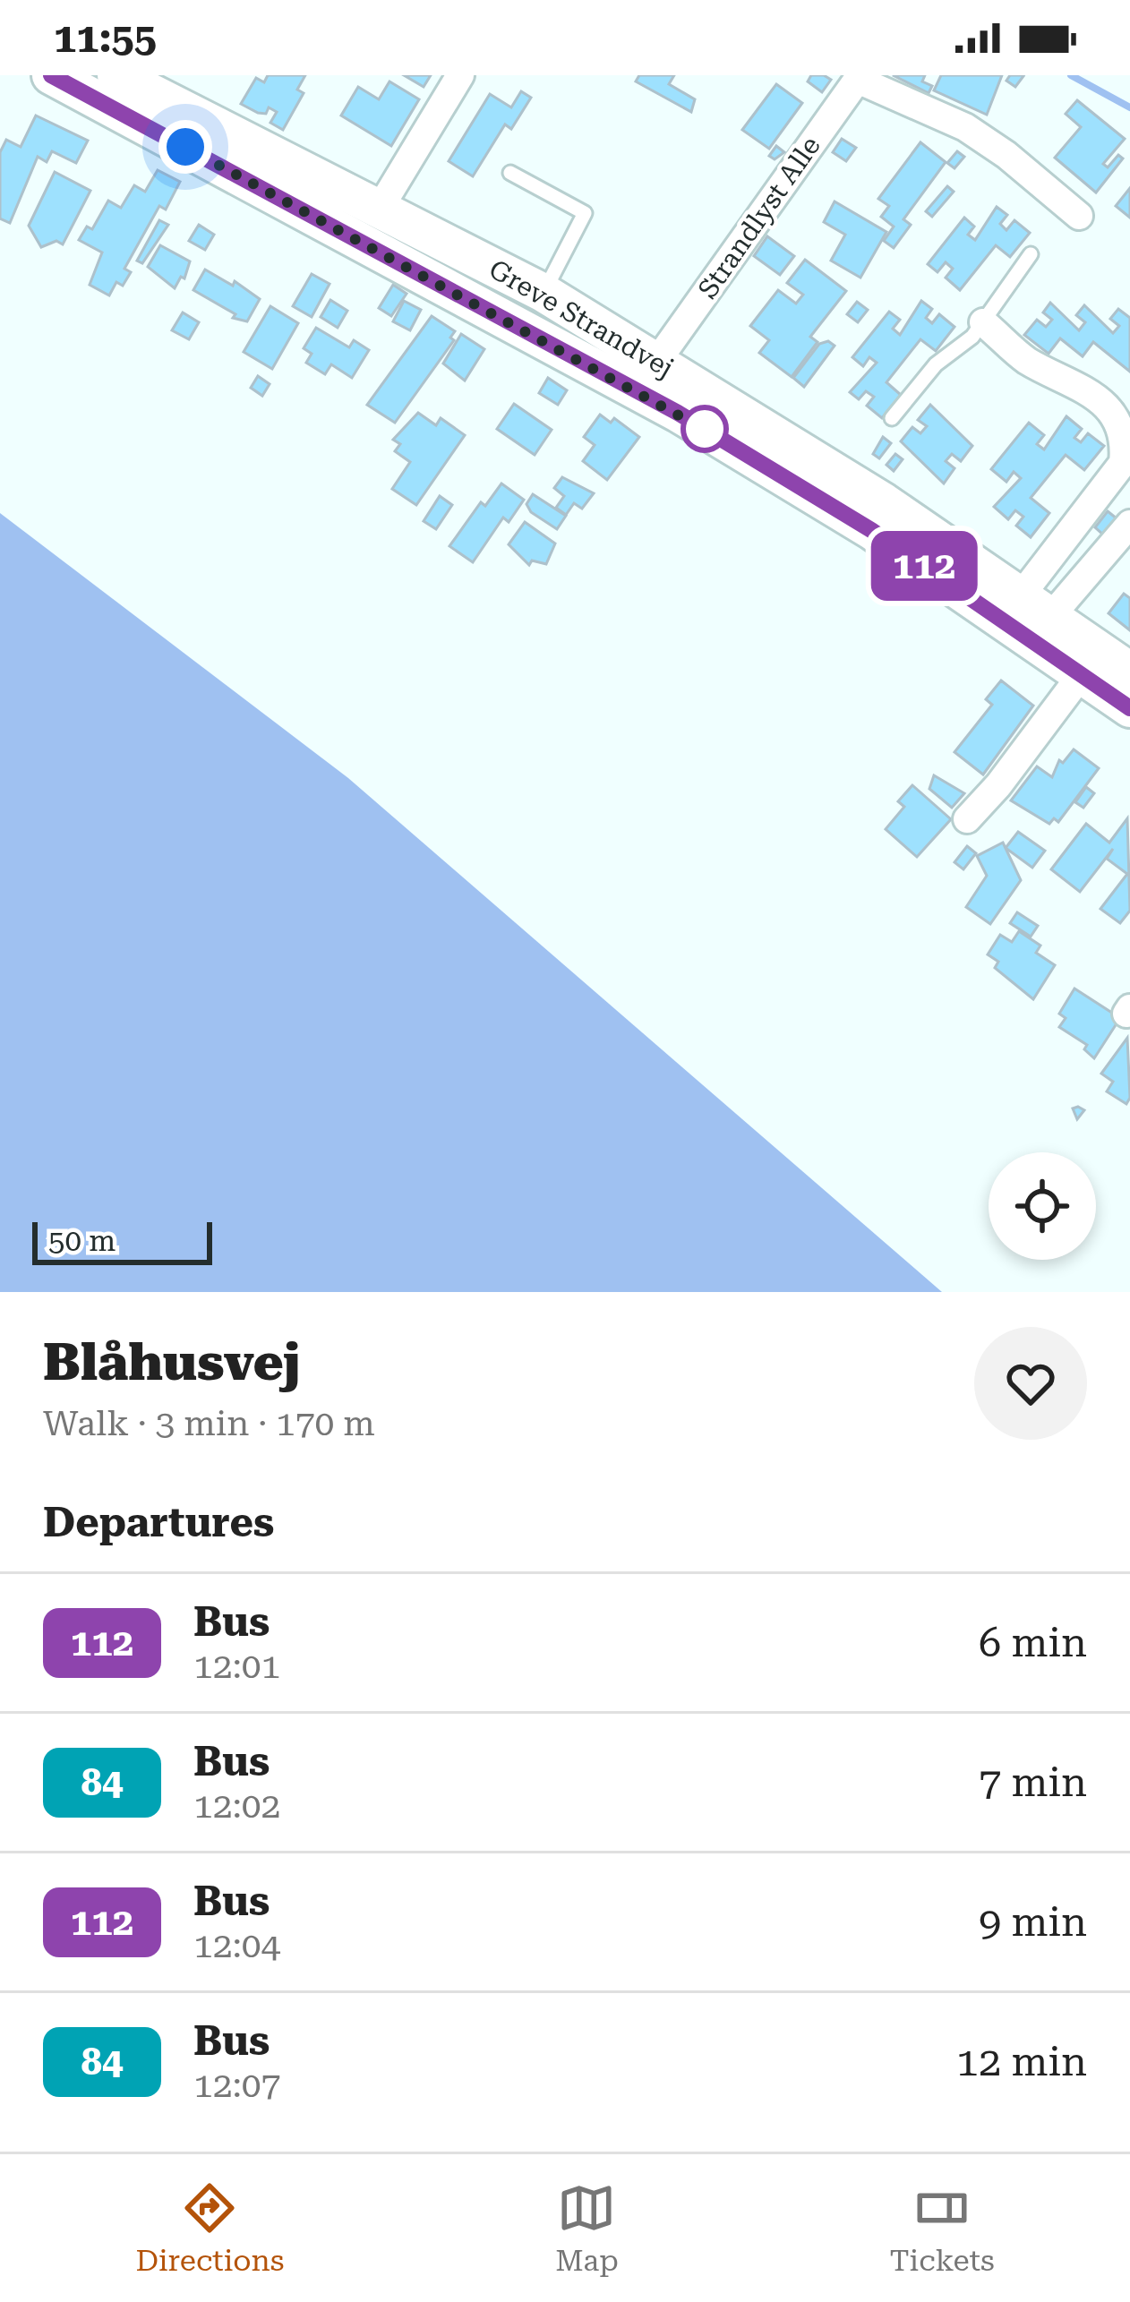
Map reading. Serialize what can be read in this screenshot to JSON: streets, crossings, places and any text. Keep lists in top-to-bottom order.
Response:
{
  "streets": {
    "main road": ["Greve Strandvej"],
    "street": ["Strandlyst Alle"]
  },
  "crossings": [
    ["Strandlyst Alle", "Greve Strandvej"]
  ],
  "lines": ["bus line 112"],
  "scale_bar": "50 m",
  "page": {
    "status": "11:55",
    "on_map": "112",
    "scale": "50 m",
    "heading": [
      ["Blåhusvej", "Walk · 3 min · 170 m"],
      "Departures"
    ],
    "list": [
      {
        "mark": "112",
        "name": "Bus",
        "note": "12:01",
        "value": "6 min"
      },
      {
        "mark": "84",
        "name": "Bus",
        "note": "12:02",
        "value": "7 min"
      },
      {
        "mark": "112",
        "name": "Bus",
        "note": "12:04",
        "value": "9 min"
      },
      {
        "mark": "84",
        "name": "Bus",
        "note": "12:07",
        "value": "12 min"
      }
    ],
    "tabs": ["Directions", "Map", "Tickets"]
  }
}
